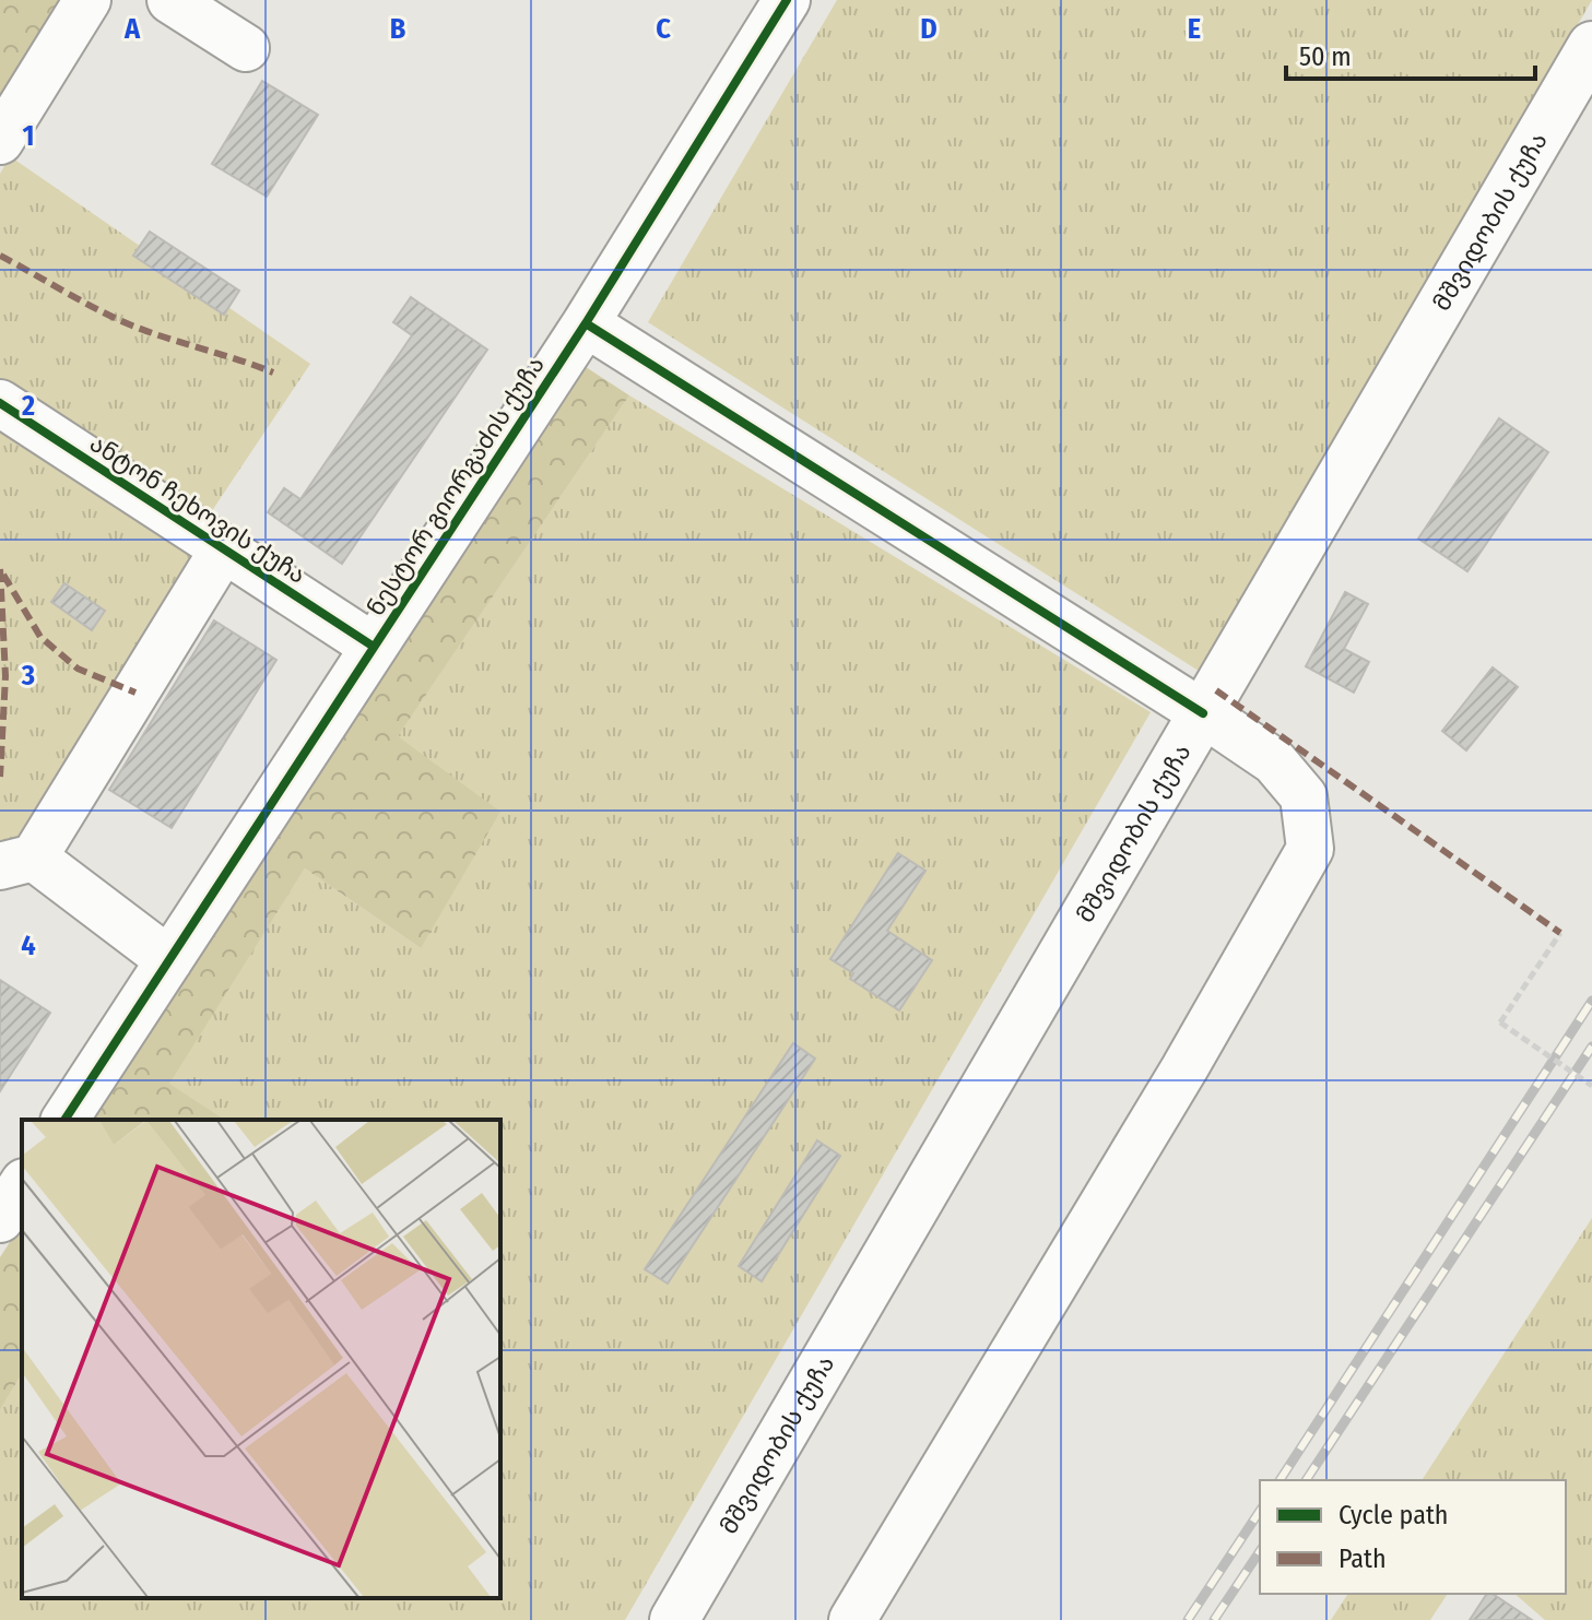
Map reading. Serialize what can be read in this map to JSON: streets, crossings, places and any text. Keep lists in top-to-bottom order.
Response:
{
  "streets": {
    "main road": ["მშვიდობის ქუჩა"],
    "street": ["ნესტორ გიორგაძის ქუჩა", "ანტონ ჩეხოვის ქუჩა"]
  },
  "crossings": [
    ["ნესტორ გიორგაძის ქუჩა", "ანტონ ჩეხოვის ქუჩა"]
  ],
  "legend": ["Cycle path", "Path"],
  "scale_bar": "50 m",
  "grid": {
    "columns": [
      "A",
      "B",
      "C",
      "D",
      "E"
    ],
    "rows": [
      "1",
      "2",
      "3",
      "4"
    ]
  }
}
